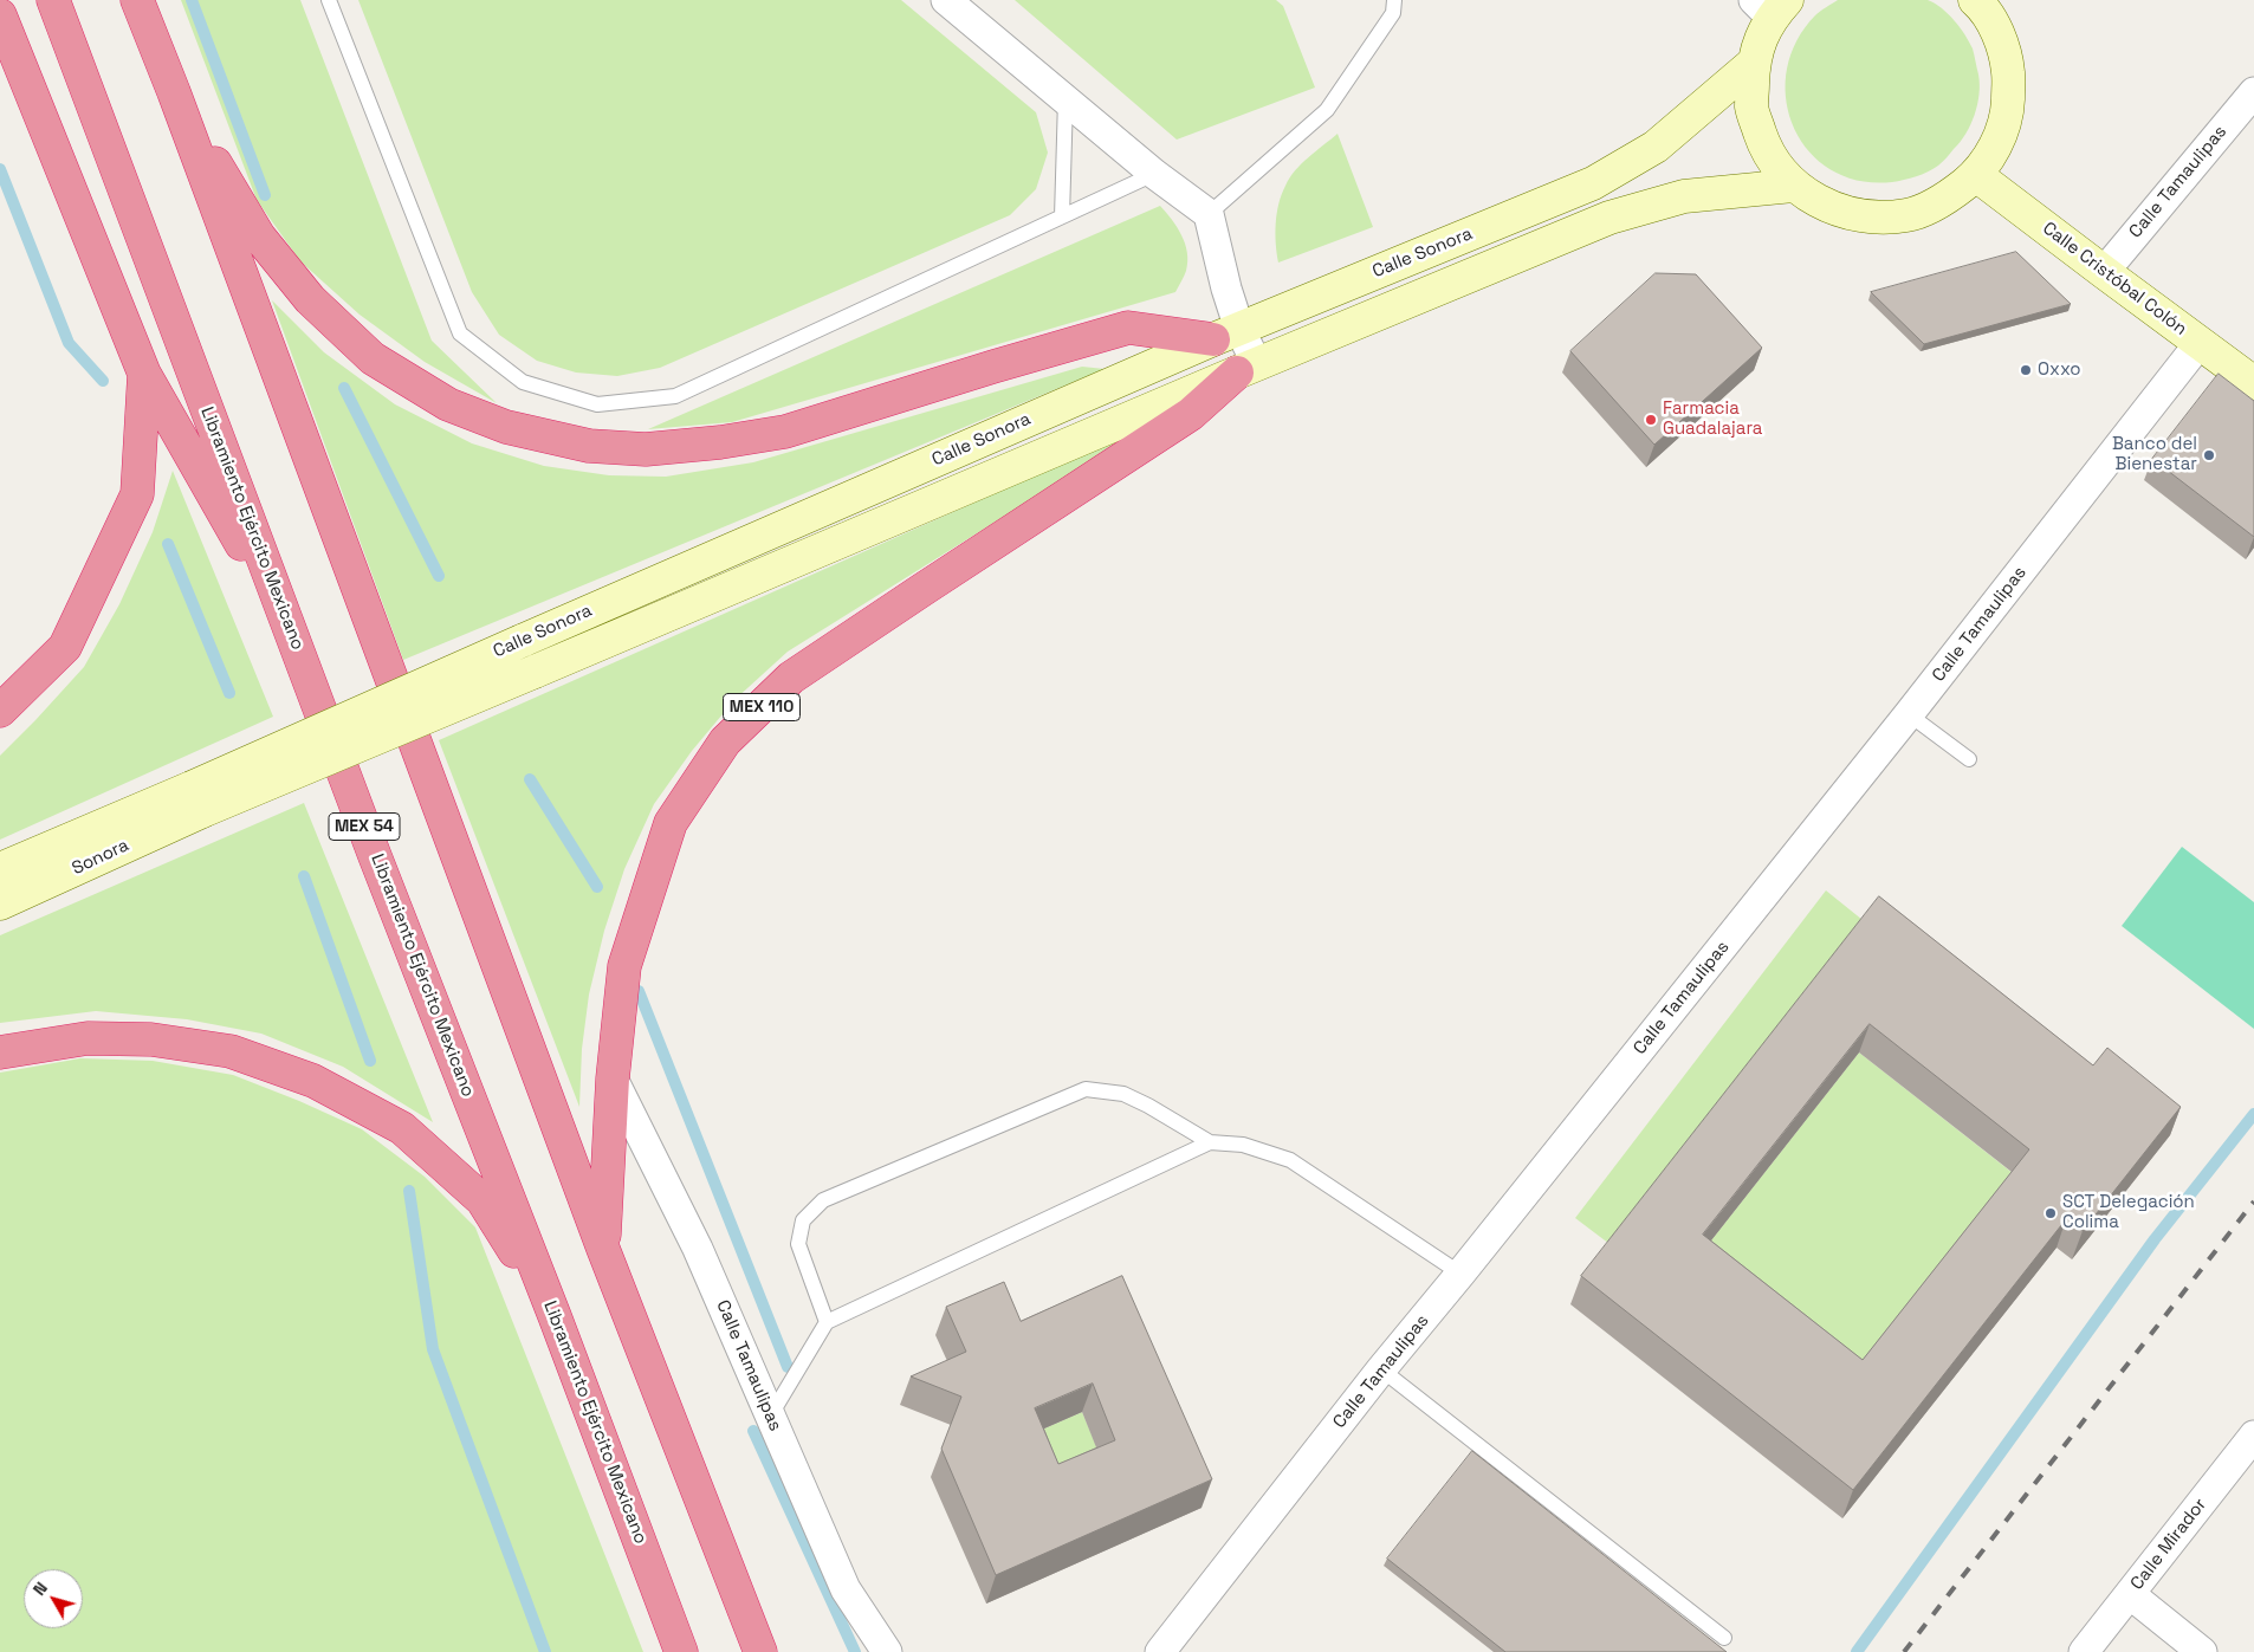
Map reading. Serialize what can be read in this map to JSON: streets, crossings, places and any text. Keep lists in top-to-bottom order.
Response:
{
  "streets": {
    "highway": ["Libramiento Ejército Mexicano", "MEX 110", "MEX 54"],
    "street": [
      "Calle Tamaulipas",
      "Calle Sonora",
      "Calle Cristóbal Colón",
      "Sonora",
      "Calle Mirador"
    ]
  },
  "crossings": [
    ["Calle Tamaulipas", "Calle Cristóbal Colón"],
    ["Calle Tamaulipas", "MEX 110"],
    ["Calle Sonora", "MEX 110"],
    ["Calle Sonora", "Sonora"]
  ],
  "places": [
    "Oxxo",
    "Farmacia Guadalajara",
    "Banco del Bienestar",
    "SCT Delegación Colima"
  ],
  "north": "top left"
}
